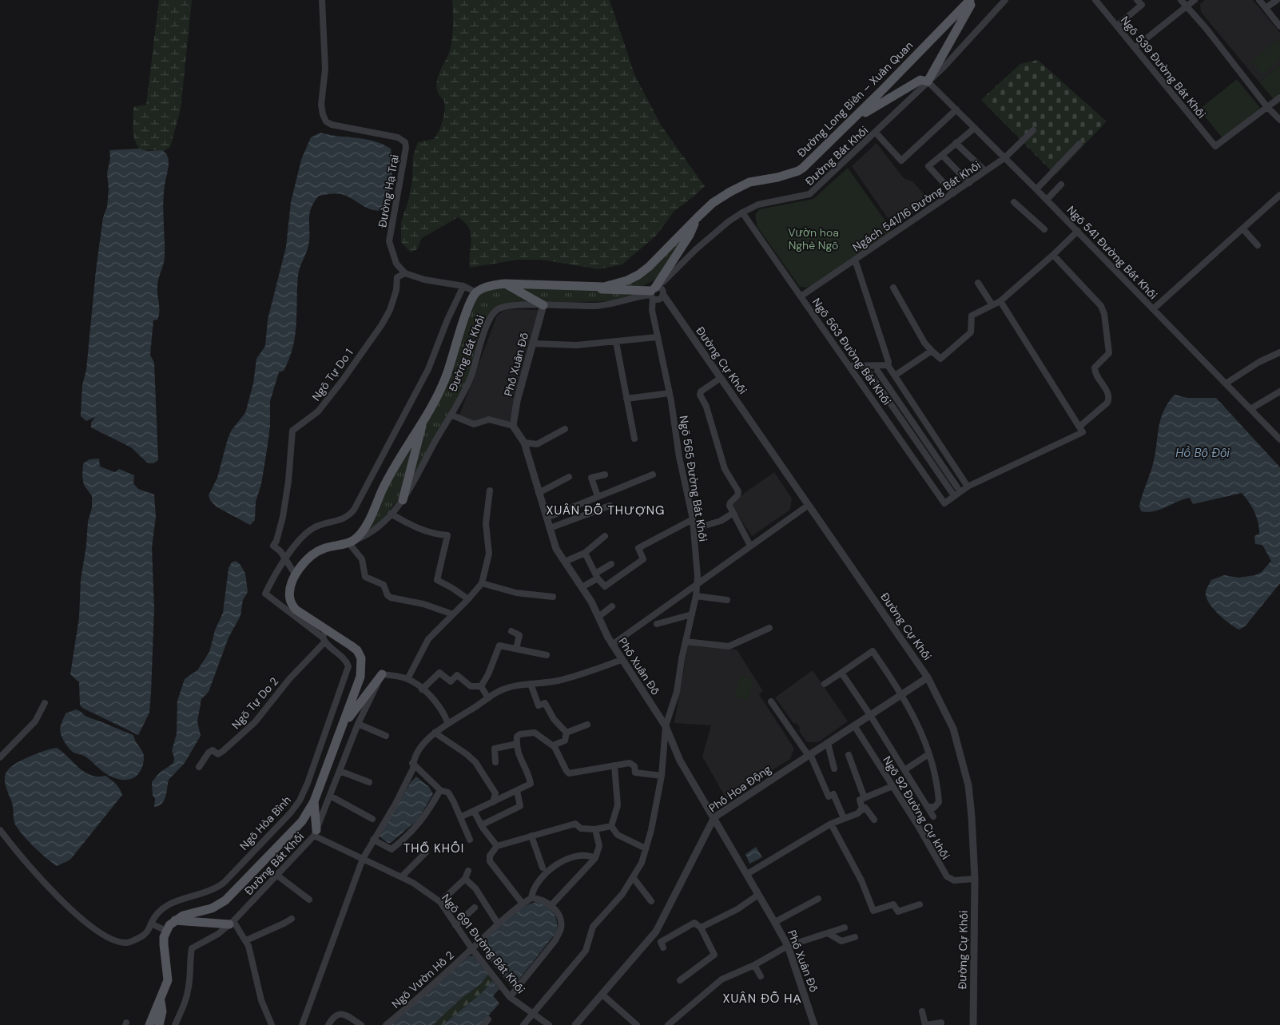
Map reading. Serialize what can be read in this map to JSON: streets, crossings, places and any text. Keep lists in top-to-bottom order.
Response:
{
  "streets": {
    "main road": ["Đường Long Biên – Xuân Quan"],
    "street": [
      "Ngõ 539 Đường Bát Khối",
      "Đường Bát Khối",
      "Đường Hạ Trại",
      "Ngách 541/16 Đường Bát Khối",
      "Ngõ 541 Đường Bát Khối",
      "Ngõ 563 Đường Bát Khối",
      "Đường Cự Khối",
      "Phố Xuân Đỗ",
      "Ngõ Tự Do 1",
      "Ngõ 565 Đường Bát Khối",
      "Ngõ Tự Do 2",
      "Phố Hoa Động",
      "Ngõ 92 Đường Cự khối",
      "Ngõ Hòa Bình",
      "Ngõ 691 Đường Bát Khối",
      "Ngõ Vườn Hồ 2"
    ]
  },
  "crossings": [
    ["Đường Bát Khối", "Ngõ 541 Đường Bát Khối"],
    ["Đường Bát Khối", "Ngõ 563 Đường Bát Khối"],
    ["Đường Bát Khối", "Phố Xuân Đỗ"],
    ["Đường Bát Khối", "Ngõ 565 Đường Bát Khối"],
    ["Đường Bát Khối", "Ngõ 691 Đường Bát Khối"],
    ["Đường Hạ Trại", "Ngõ Tự Do 1"],
    ["Ngách 541/16 Đường Bát Khối", "Ngõ 541 Đường Bát Khối"],
    ["Ngách 541/16 Đường Bát Khối", "Ngõ 563 Đường Bát Khối"],
    ["Đường Cự Khối", "Phố Hoa Động"],
    ["Đường Cự Khối", "Ngõ 92 Đường Cự khối"],
    ["Phố Xuân Đỗ", "Ngõ 565 Đường Bát Khối"],
    ["Phố Xuân Đỗ", "Phố Hoa Động"],
    ["Ngõ 565 Đường Bát Khối", "Ngõ 691 Đường Bát Khối"],
    ["Ngõ Tự Do 2", "Ngõ Hòa Bình"],
    ["Phố Hoa Động", "Ngõ 92 Đường Cự khối"],
    ["Ngõ 691 Đường Bát Khối", "Ngõ Vườn Hồ 2"]
  ],
  "districts": ["XUÂN ĐỖ THƯỢNG", "THỔ KHỐI", "XUÂN ĐỖ HẠ"],
  "water": ["Hồ Bộ Đội"],
  "parks": ["Vườn hoa Nghè Ngô"]
}
